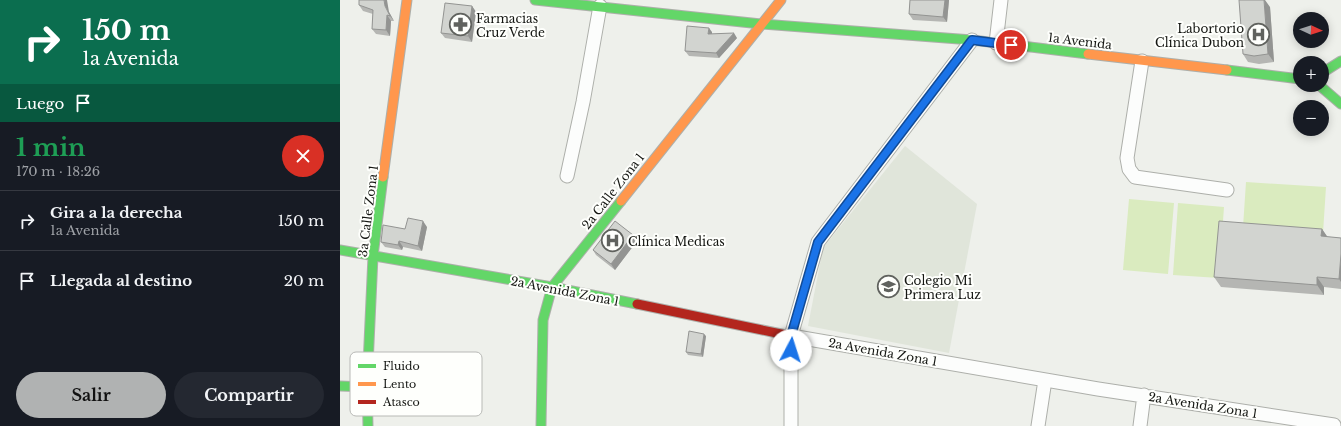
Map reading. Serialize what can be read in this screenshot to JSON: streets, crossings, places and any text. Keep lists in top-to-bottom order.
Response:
{
  "streets": {
    "main road": [
      "1a Avenida",
      "2a Calle Zona 1",
      "3a Calle Zona 1",
      "2a Avenida Zona 1"
    ]
  },
  "crossings": [
    ["1a Avenida", "2a Calle Zona 1"],
    ["2a Calle Zona 1", "2a Avenida Zona 1"],
    ["3a Calle Zona 1", "2a Avenida Zona 1"]
  ],
  "places": {
    "pharmacy": ["Farmacias Cruz Verde"],
    "hospital": ["Labortorio Clínica Dubon", "Clínica Medicas"],
    "school or university": ["Colegio Mi Primera Luz"]
  },
  "legend": ["Fluido", "Lento", "Atasco"],
  "north": "right",
  "page": {
    "turn": ["150 m", "1a Avenida"],
    "map_buttons": ["+", "−"],
    "then": "Luego",
    "heading": ["1 min", "170 m · 18:26"],
    "list": [
      {
        "name": "Gira a la derecha",
        "note": "1a Avenida",
        "value": "150 m"
      },
      {
        "name": "Llegada al destino",
        "value": "20 m"
      }
    ],
    "buttons": ["Salir", "Compartir"]
  }
}
